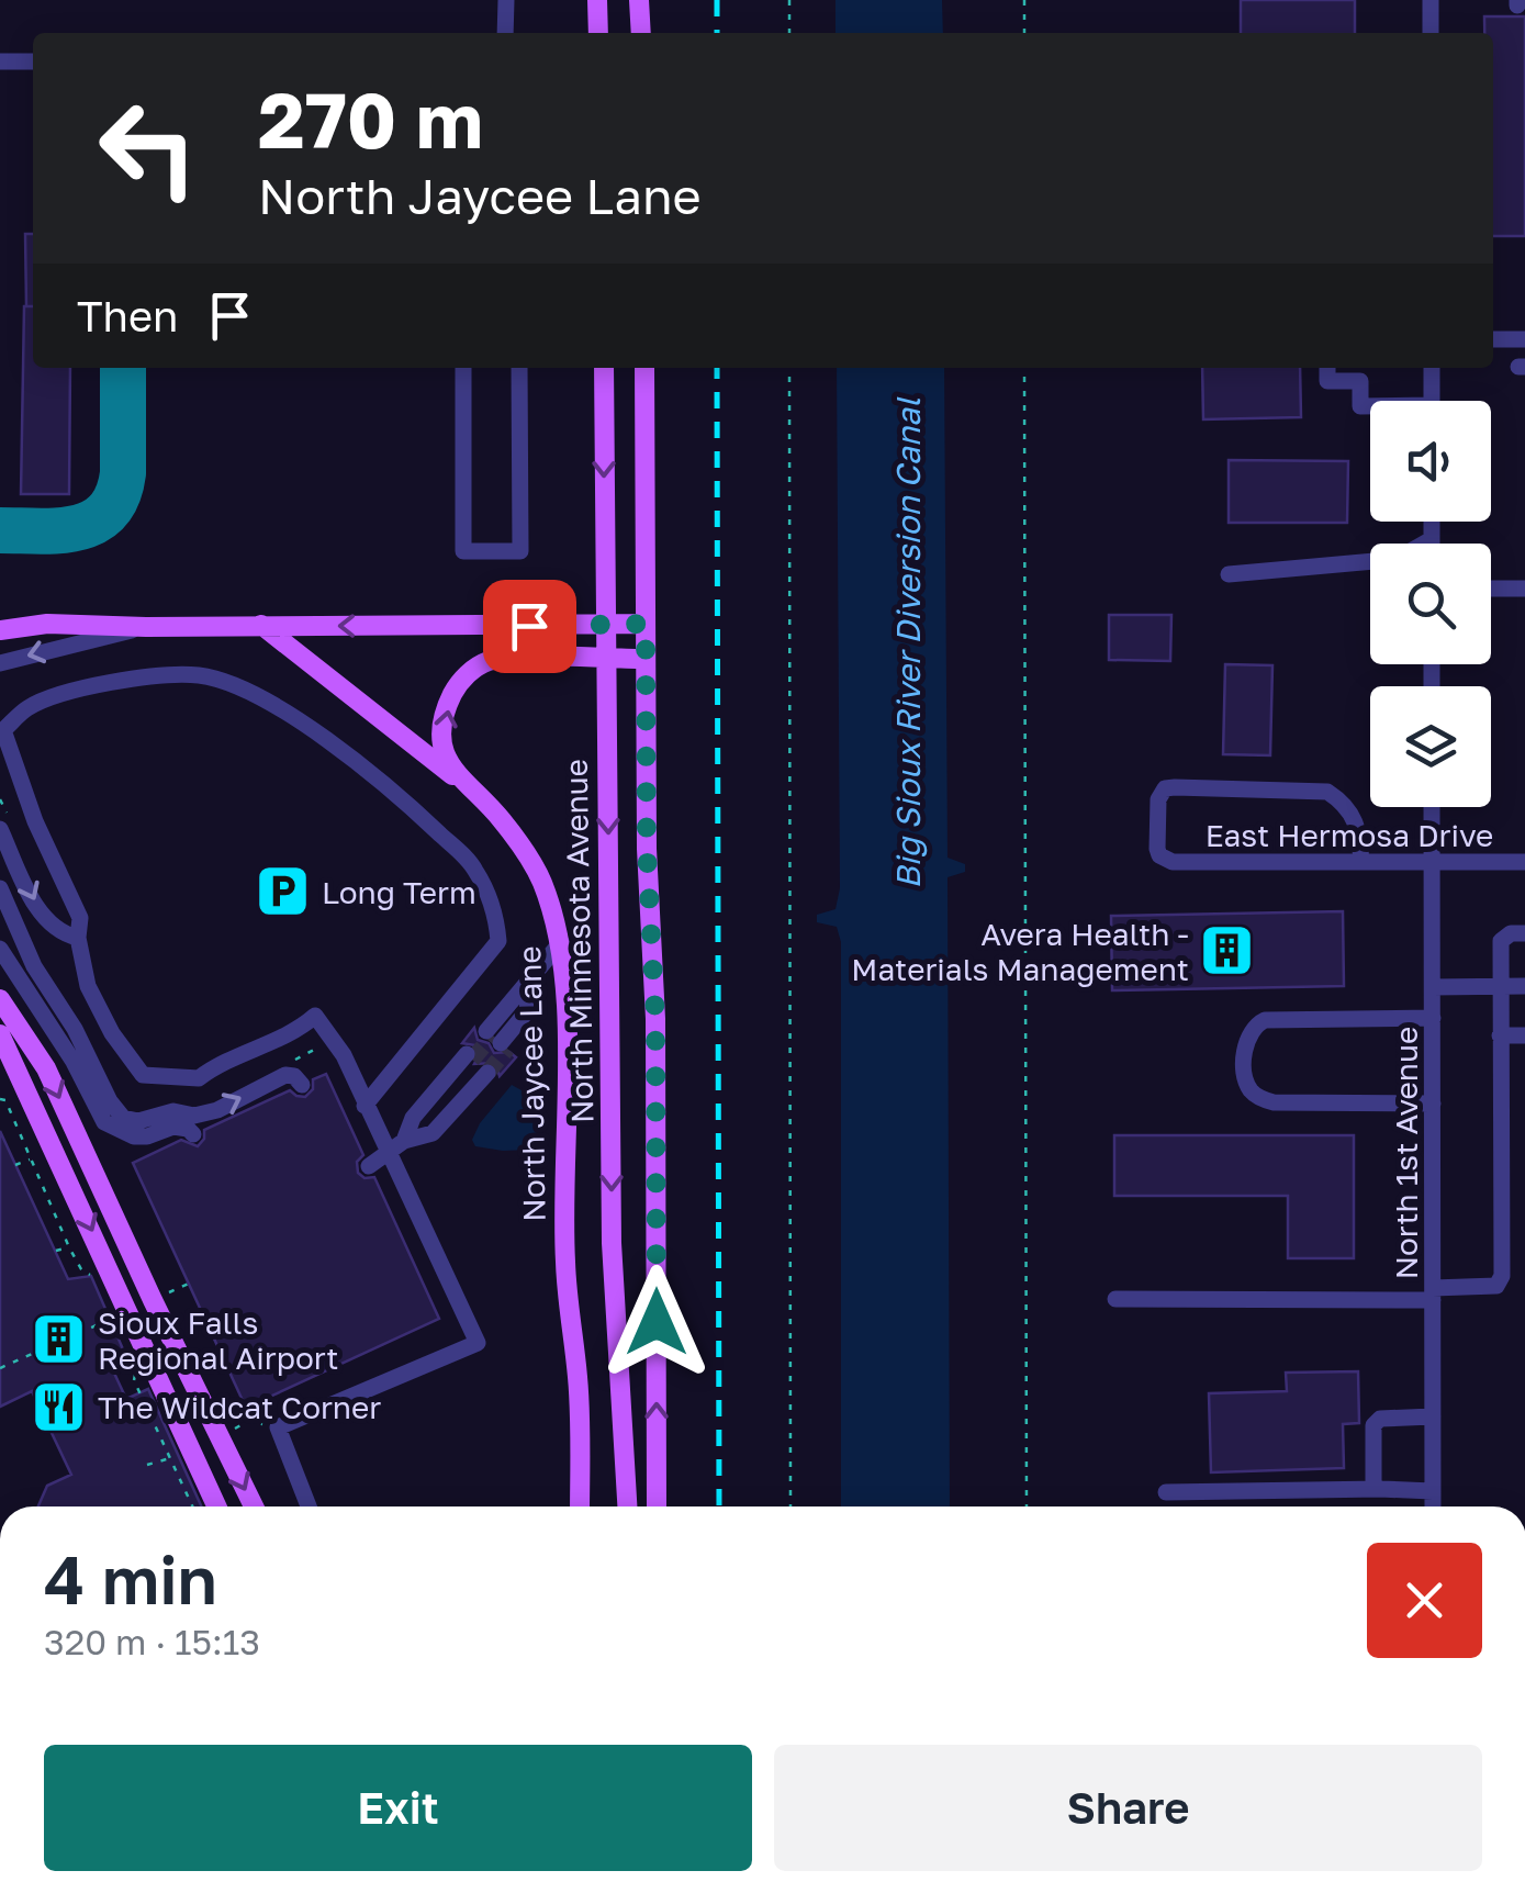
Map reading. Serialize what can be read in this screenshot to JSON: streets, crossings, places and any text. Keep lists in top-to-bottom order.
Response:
{
  "streets": {
    "main road": ["North Minnesota Avenue", "North Jaycee Lane"],
    "street": ["East Hermosa Drive", "North 1st Avenue"]
  },
  "crossings": [
    ["East Hermosa Drive", "North 1st Avenue"],
    ["North Minnesota Avenue", "North Jaycee Lane"]
  ],
  "water": ["Big Sioux River Diversion Canal"],
  "places": {
    "parking": ["Long Term"],
    "building": ["Avera Health - Materials Management", "Sioux Falls Regional Airport"],
    "restaurant": ["The Wildcat Corner"]
  },
  "page": {
    "turn": ["270 m", "North Jaycee Lane"],
    "then": "Then",
    "heading": ["4 min", "320 m · 15:13"],
    "buttons": ["Exit", "Share"]
  }
}
